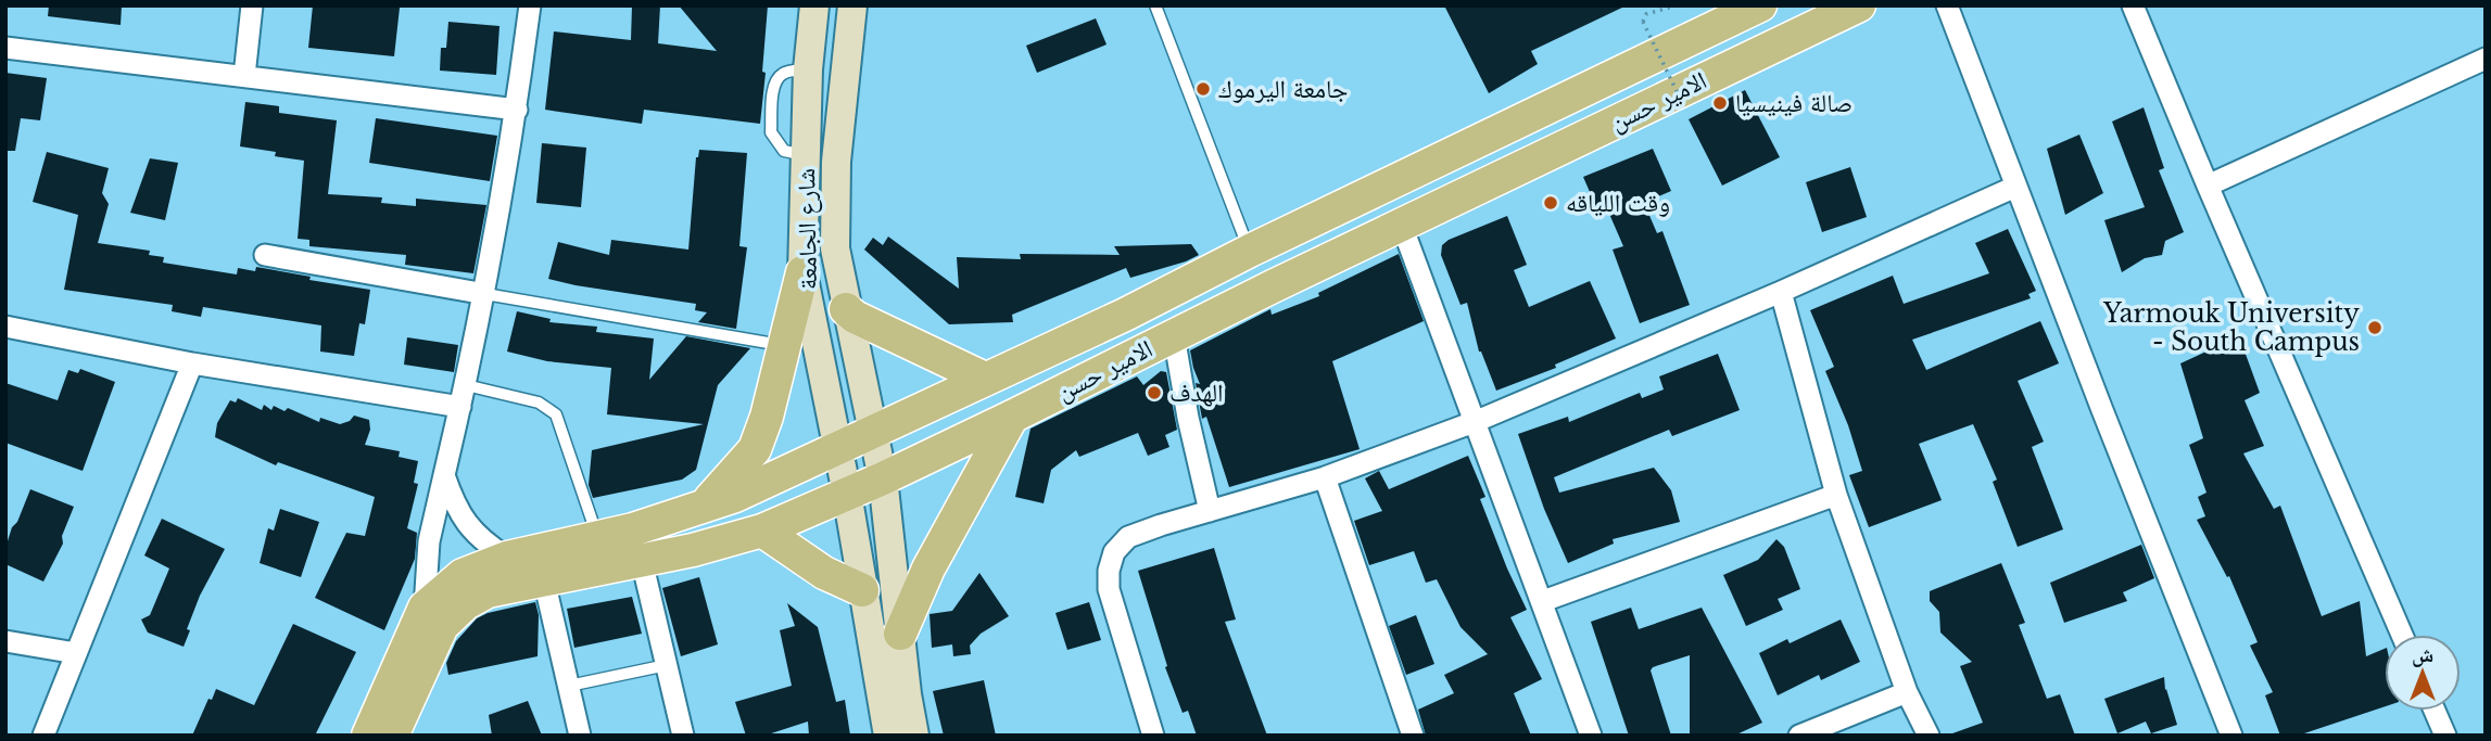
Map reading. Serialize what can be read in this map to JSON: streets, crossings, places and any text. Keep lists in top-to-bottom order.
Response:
{
  "streets": {
    "main road": ["الامير حسن", "شارع الجامعة"]
  },
  "crossings": [
    ["الامير حسن", "شارع الجامعة"]
  ],
  "places": [
    "جامعة اليرموك",
    "صالة فينيسيا",
    "وقت اللياقه",
    "Yarmouk University - South Campus",
    "الهدف"
  ],
  "north": "top"
}
